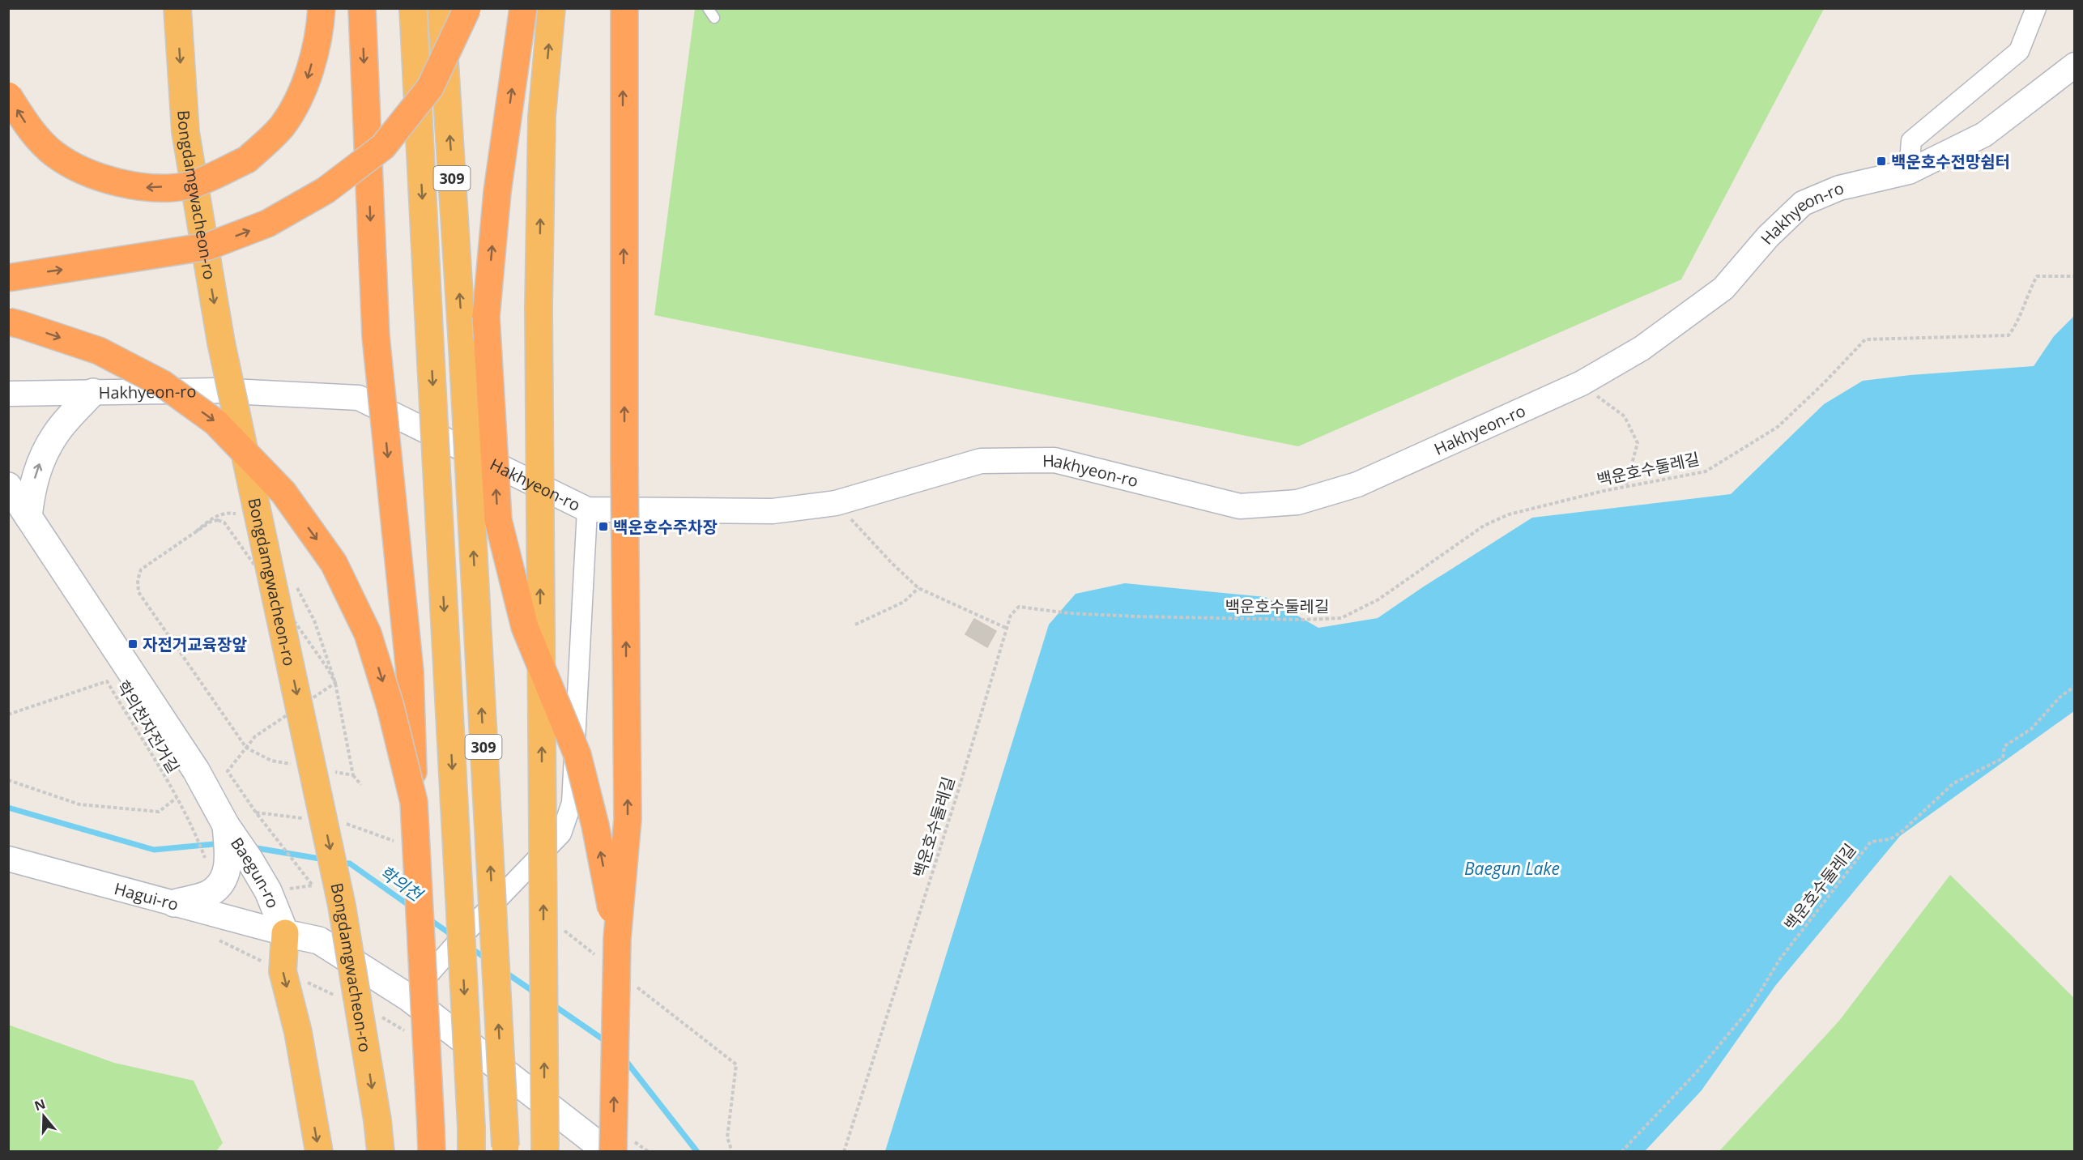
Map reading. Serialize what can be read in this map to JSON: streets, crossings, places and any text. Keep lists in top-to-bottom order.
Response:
{
  "streets": {
    "highway": ["309", "Bongdamgwacheon-ro"],
    "main road": ["Baegun-ro"],
    "street": ["Hakhyeon-ro", "Hagui-ro"],
    "path": ["백운호수둘레길", "학의천자전거길"]
  },
  "crossings": [
    ["Baegun-ro", "Hagui-ro"]
  ],
  "water": ["Baegun Lake", "학의천"],
  "places": {
    "transit": ["백운호수전망쉼터", "백운호수주차장", "자전거교육장앞"]
  },
  "north": "top"
}
